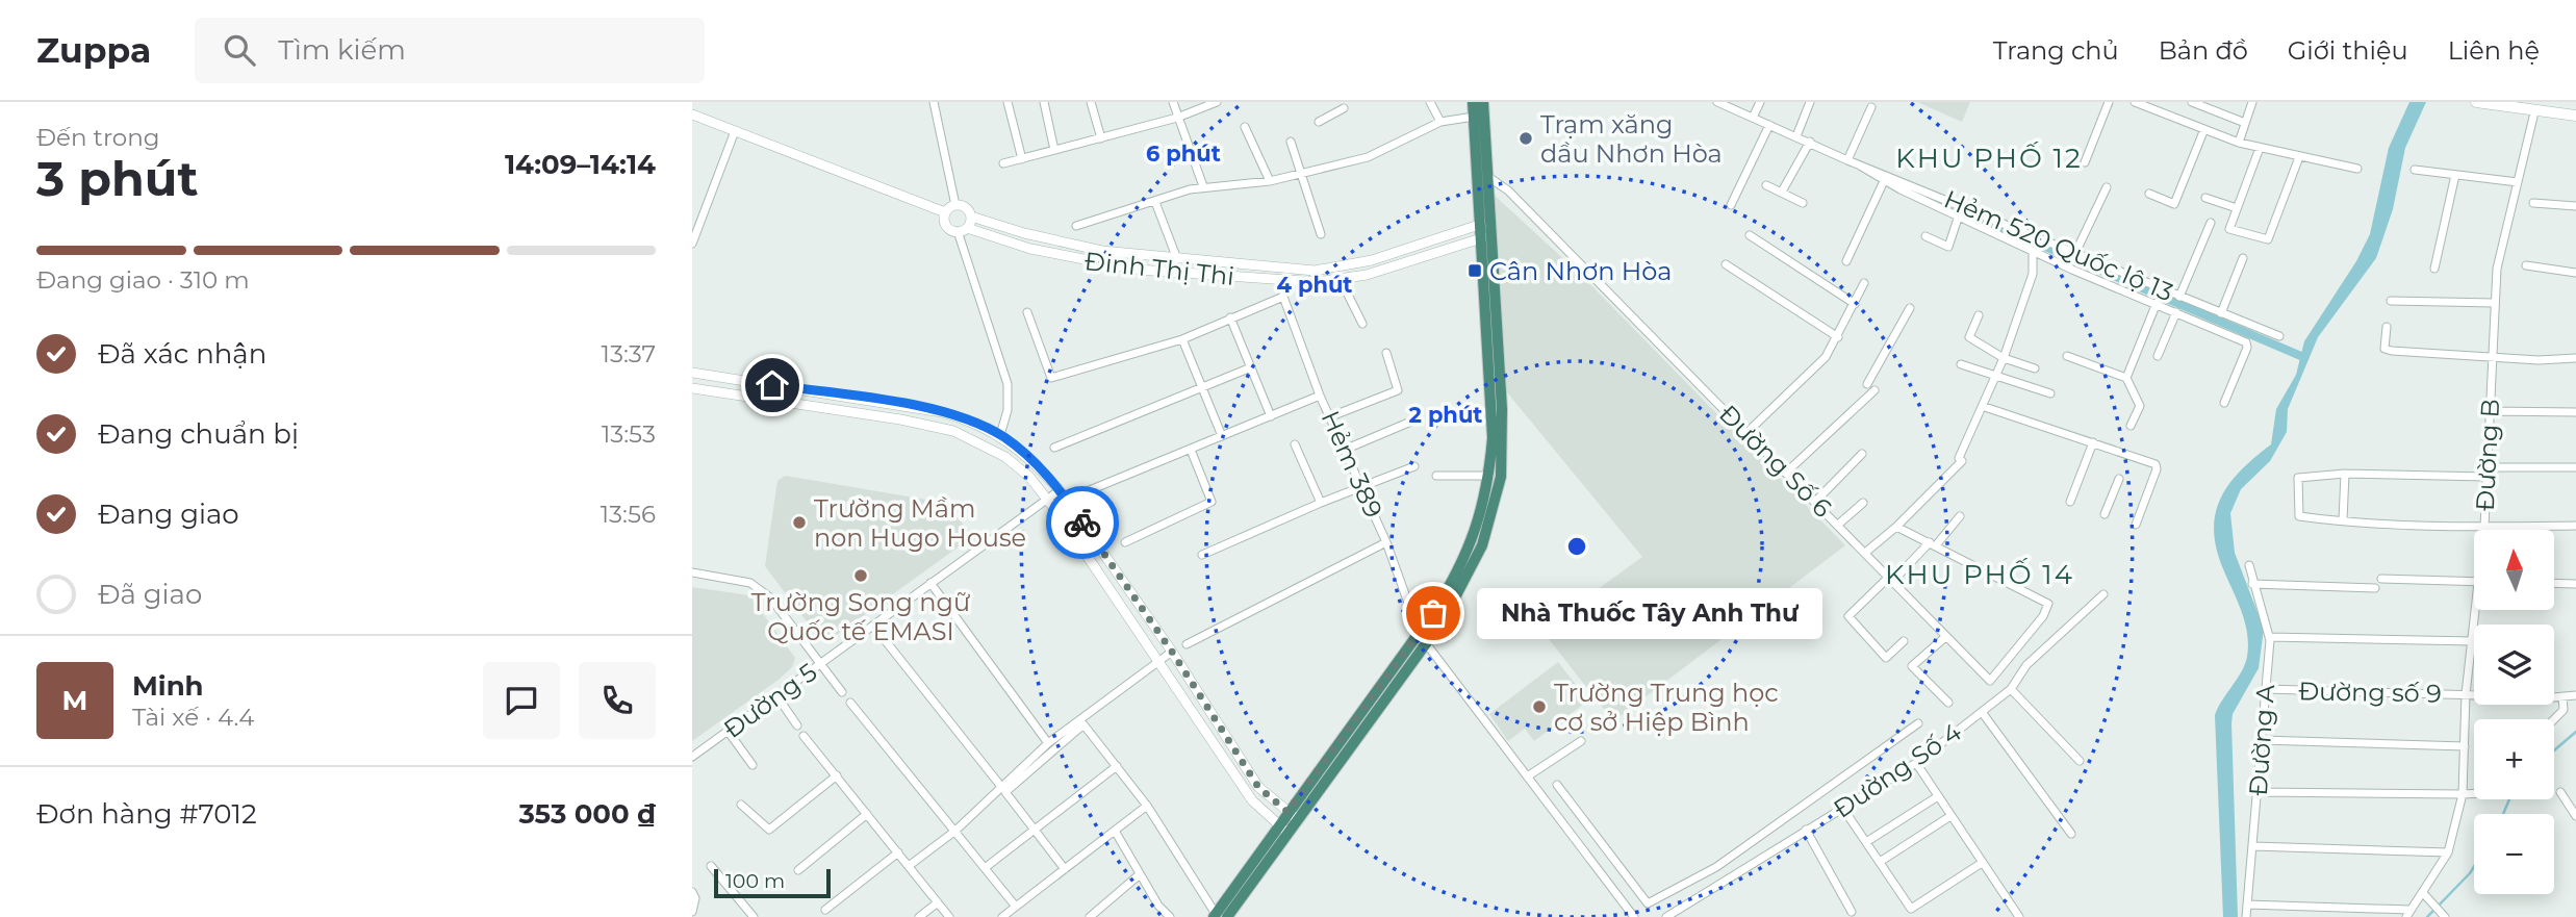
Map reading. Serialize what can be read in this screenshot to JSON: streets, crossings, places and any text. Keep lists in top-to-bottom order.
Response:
{
  "streets": {
    "street": [
      "Hẻm 520 Quốc lộ 13",
      "Đinh Thị Thi",
      "Đường B",
      "Đường Số 6",
      "Hẻm 389",
      "Đường số 9",
      "Đường 5",
      "Đường A",
      "Đường Số 4"
    ]
  },
  "crossings": [
    ["Đường B", "Đường số 9"],
    ["Đường số 9", "Đường A"]
  ],
  "districts": ["KHU PHỐ 12", "KHU PHỐ 14"],
  "places": {
    "other": [
      "Trạm xăng dầu Nhơn Hòa",
      "Trường Mầm non Hugo House",
      "Trường Song ngữ Quốc tế EMASI",
      "Nhà Thuốc Tây Anh Thư",
      "Trường Trung học cơ sở Hiệp Bình"
    ],
    "transit": ["Cân Nhơn Hòa"]
  },
  "scale_bar": "100 m",
  "north": "top",
  "page": {
    "header": "Zuppa",
    "search": "Tìm kiếm",
    "nav": [
      "Trang chủ",
      "Bản đồ",
      "Giới thiệu",
      "Liên hệ"
    ],
    "heading": ["3 phút", "Đến trong", "14:09–14:14"],
    "panel": [
      "Minh",
      "Tài xế · 4.4",
      "Đơn hàng #7012",
      "353 000 ₫"
    ],
    "bar": "Đang giao · 310 m",
    "list": [
      ["Đã xác nhận", "13:37"],
      ["Đang chuẩn bị", "13:53"],
      ["Đang giao", "13:56"],
      "Đã giao"
    ],
    "map_buttons": ["+", "−"],
    "bubble": "Nhà Thuốc Tây Anh Thư",
    "round": "M",
    "scale": "100 m"
  },
  "rings": ["6 phút", "4 phút", "2 phút"]
}
